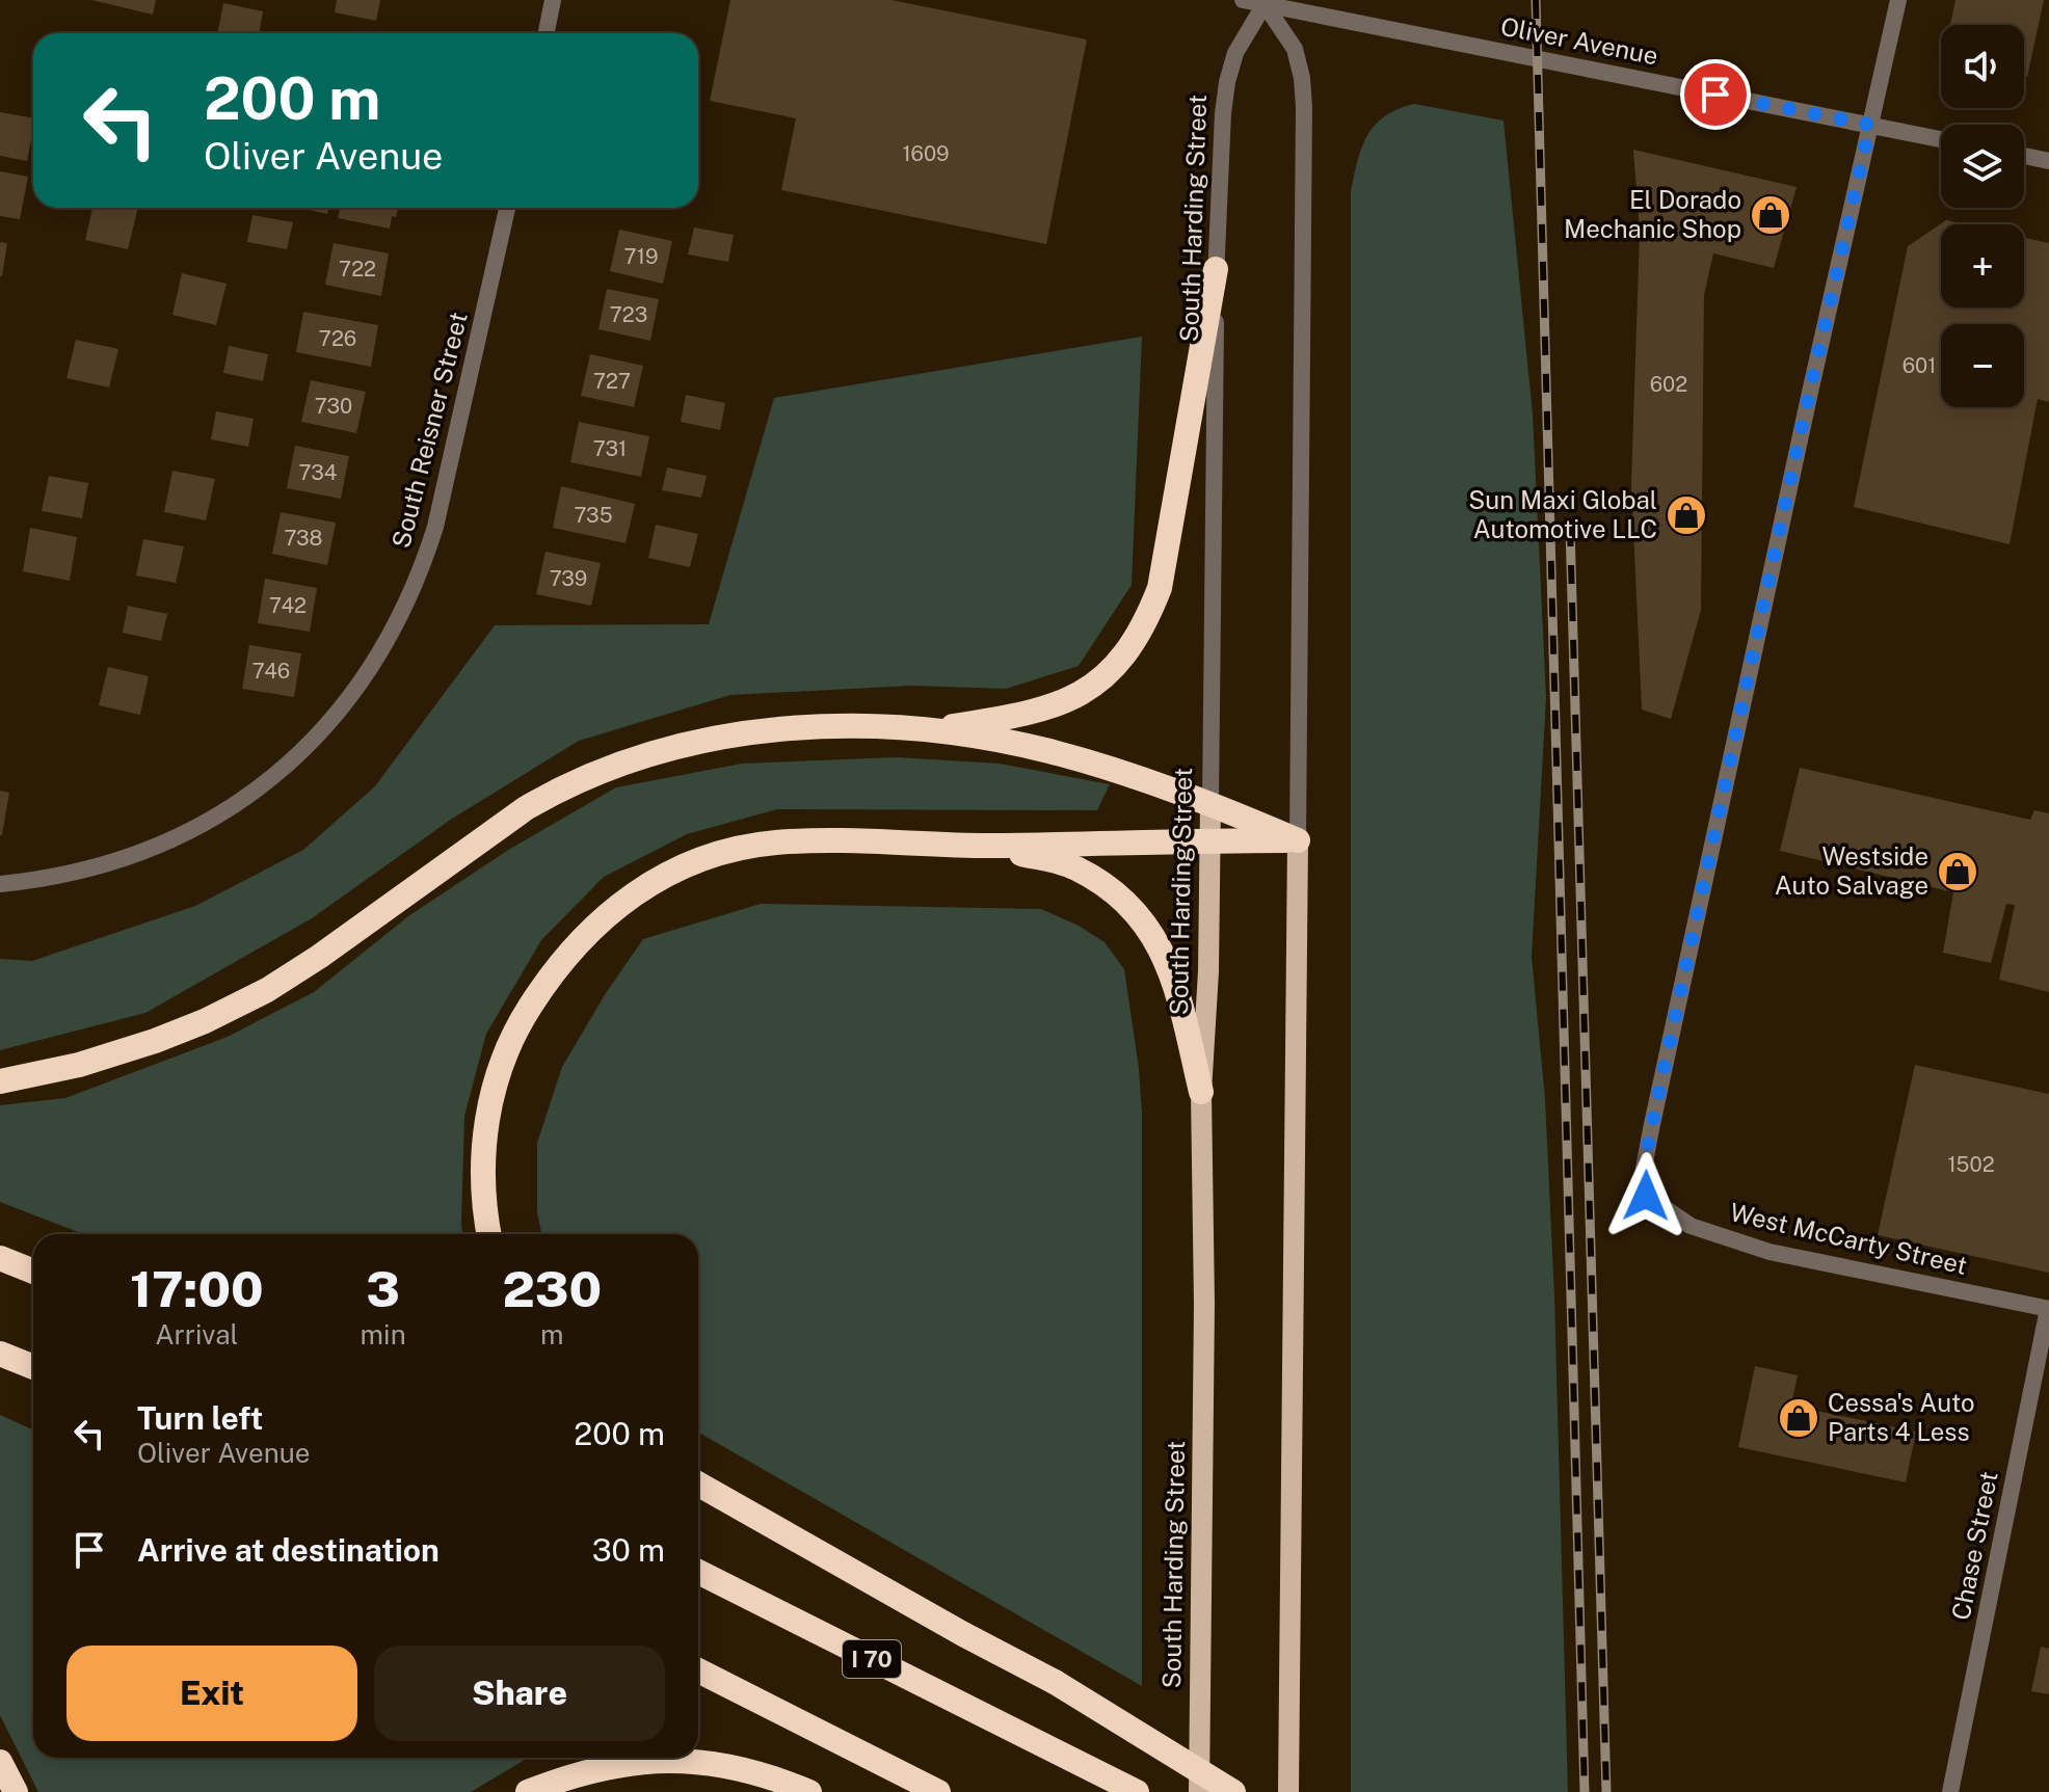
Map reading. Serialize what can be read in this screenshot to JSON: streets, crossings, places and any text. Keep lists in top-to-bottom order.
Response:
{
  "streets": {
    "highway": ["I 70"],
    "main road": ["South Harding Street"],
    "street": [
      "Oliver Avenue",
      "South Reisner Street",
      "West McCarty Street",
      "Chase Street"
    ]
  },
  "crossings": [
    ["Oliver Avenue", "South Harding Street"],
    ["Oliver Avenue", "West McCarty Street"],
    ["West McCarty Street", "Chase Street"]
  ],
  "places": {
    "shop": [
      "El Dorado Mechanic Shop",
      "Sun Maxi Global Automotive LLC",
      "Westside Auto Salvage",
      "Cessa's Auto Parts 4 Less"
    ]
  },
  "house_numbers": [
    "1609",
    "719",
    "722",
    "723",
    "726",
    "601",
    "727",
    "602",
    "730",
    "731",
    "734",
    "735",
    "738",
    "739",
    "742",
    "746",
    "1502"
  ],
  "page": {
    "map_buttons": ["+", "−"],
    "turn": ["200 m", "Oliver Avenue"],
    "eta": [
      "17:00",
      "Arrival",
      "3",
      "min",
      "230",
      "m"
    ],
    "list": [
      {
        "name": "Turn left",
        "note": "Oliver Avenue",
        "value": "200 m"
      },
      {
        "name": "Arrive at destination",
        "value": "30 m"
      }
    ],
    "buttons": ["Exit", "Share"]
  }
}
